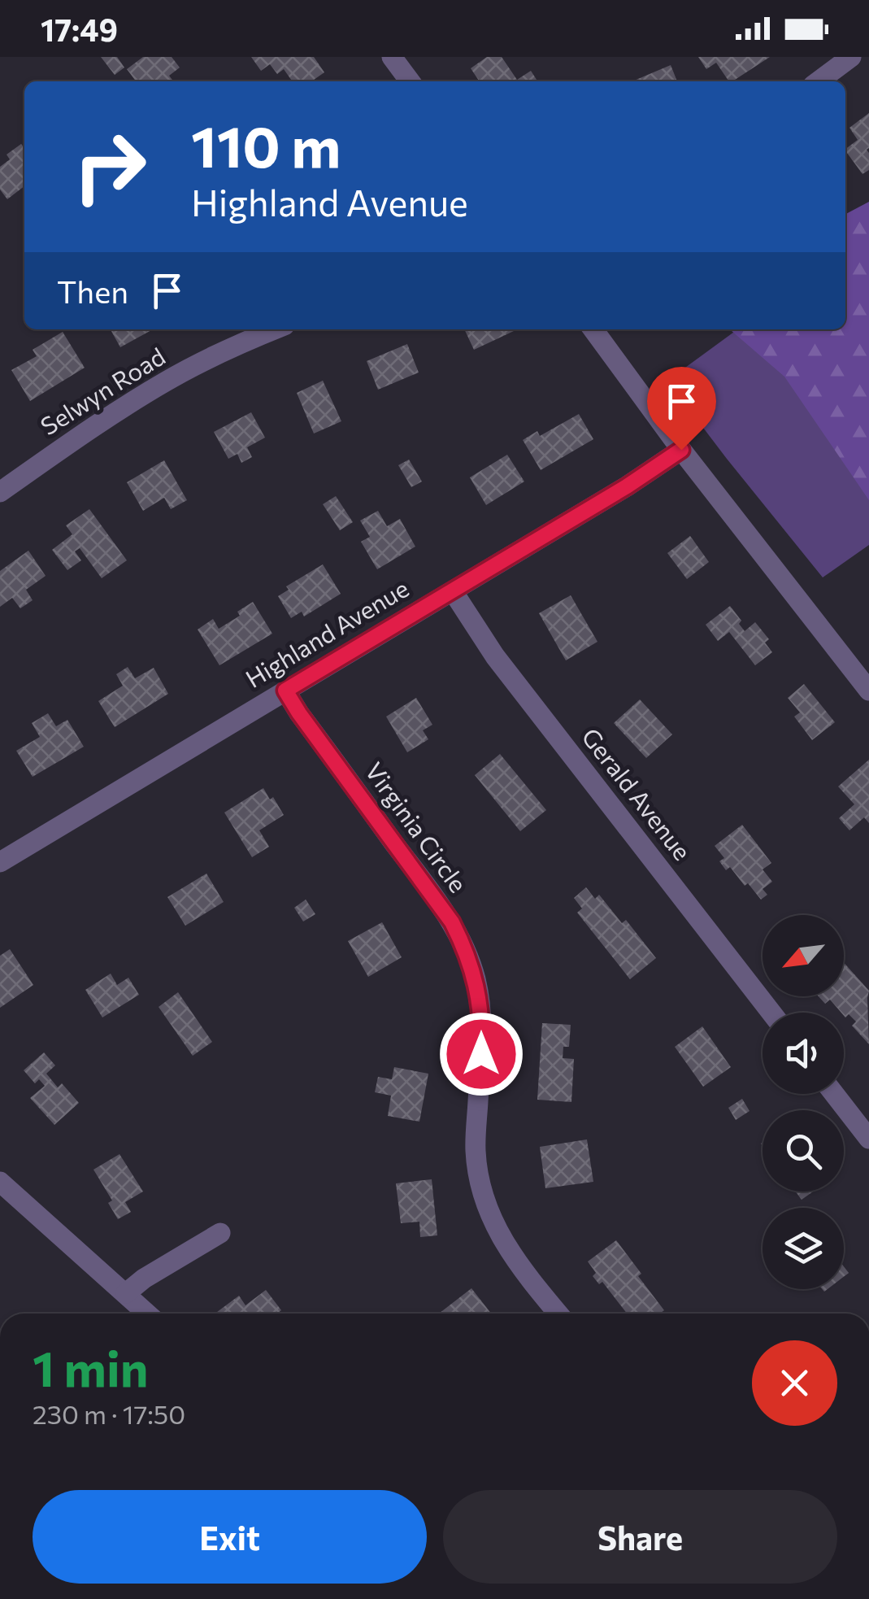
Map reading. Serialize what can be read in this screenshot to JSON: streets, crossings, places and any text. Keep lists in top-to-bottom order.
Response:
{
  "streets": {
    "street": [
      "Selwyn Road",
      "Highland Avenue",
      "Gerald Avenue",
      "Virginia Circle"
    ]
  },
  "crossings": [
    ["Highland Avenue", "Gerald Avenue"],
    ["Highland Avenue", "Virginia Circle"]
  ],
  "north": "bottom left",
  "page": {
    "status": "17:49",
    "turn": ["110 m", "Highland Avenue"],
    "then": "Then",
    "heading": ["1 min", "230 m · 17:50"],
    "buttons": ["Exit", "Share"]
  }
}
